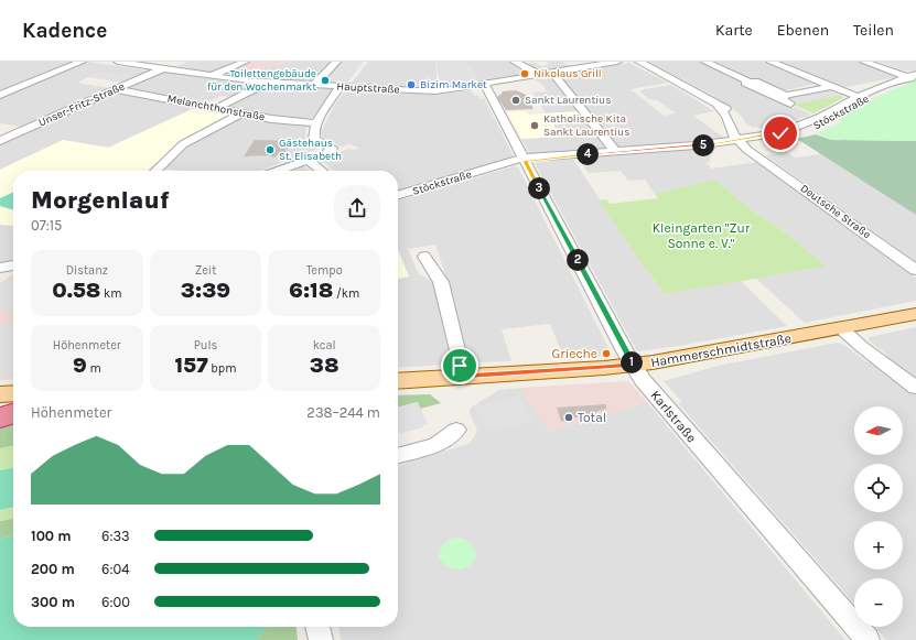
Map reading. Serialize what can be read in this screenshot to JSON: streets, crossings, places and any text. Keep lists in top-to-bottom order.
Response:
{
  "streets": {
    "main road": ["Hammerschmidtstraße"],
    "street": [
      "Hauptstraße",
      "Unser-Fritz-Straße",
      "Melanchthonstraße",
      "Stöckstraße",
      "Deutsche Straße",
      "Karlstraße"
    ]
  },
  "crossings": [
    ["Hauptstraße", "Unser-Fritz-Straße"],
    ["Hauptstraße", "Karlstraße"],
    ["Unser-Fritz-Straße", "Melanchthonstraße"],
    ["Stöckstraße", "Deutsche Straße"],
    ["Stöckstraße", "Karlstraße"],
    ["Hammerschmidtstraße", "Karlstraße"]
  ],
  "parks": ["Kleingarten \"Zur Sonne e. V.\""],
  "places": [
    "Nikolaus Grill",
    "Toilettengebäude für den Wochenmarkt",
    "Bizim Market",
    "Sankt Laurentius",
    "Katholische Kita Sankt Laurentius",
    "Gästehaus St. Elisabeth",
    "Grieche",
    "Total"
  ],
  "north": "left",
  "page": {
    "header": "Kadence",
    "nav": ["Karte", "Ebenen", "Teilen"],
    "pins": [
      "5",
      "4",
      "3",
      "2",
      "1"
    ],
    "heading": ["Morgenlauf", "07:15"],
    "stats": [
      ["Distanz", "0.58 km"],
      ["Zeit", "3:39"],
      ["Tempo", "6:18 /km"],
      ["Höhenmeter", "9 m"],
      ["Puls", "157 bpm"],
      ["kcal", "38"]
    ],
    "chart": ["Höhenmeter", "238–244 m"],
    "map_buttons": ["+", "−"],
    "list": [
      {
        "name": "100 m",
        "note": "6:33"
      },
      {
        "name": "200 m",
        "note": "6:04"
      },
      {
        "name": "300 m",
        "note": "6:00"
      }
    ]
  }
}
